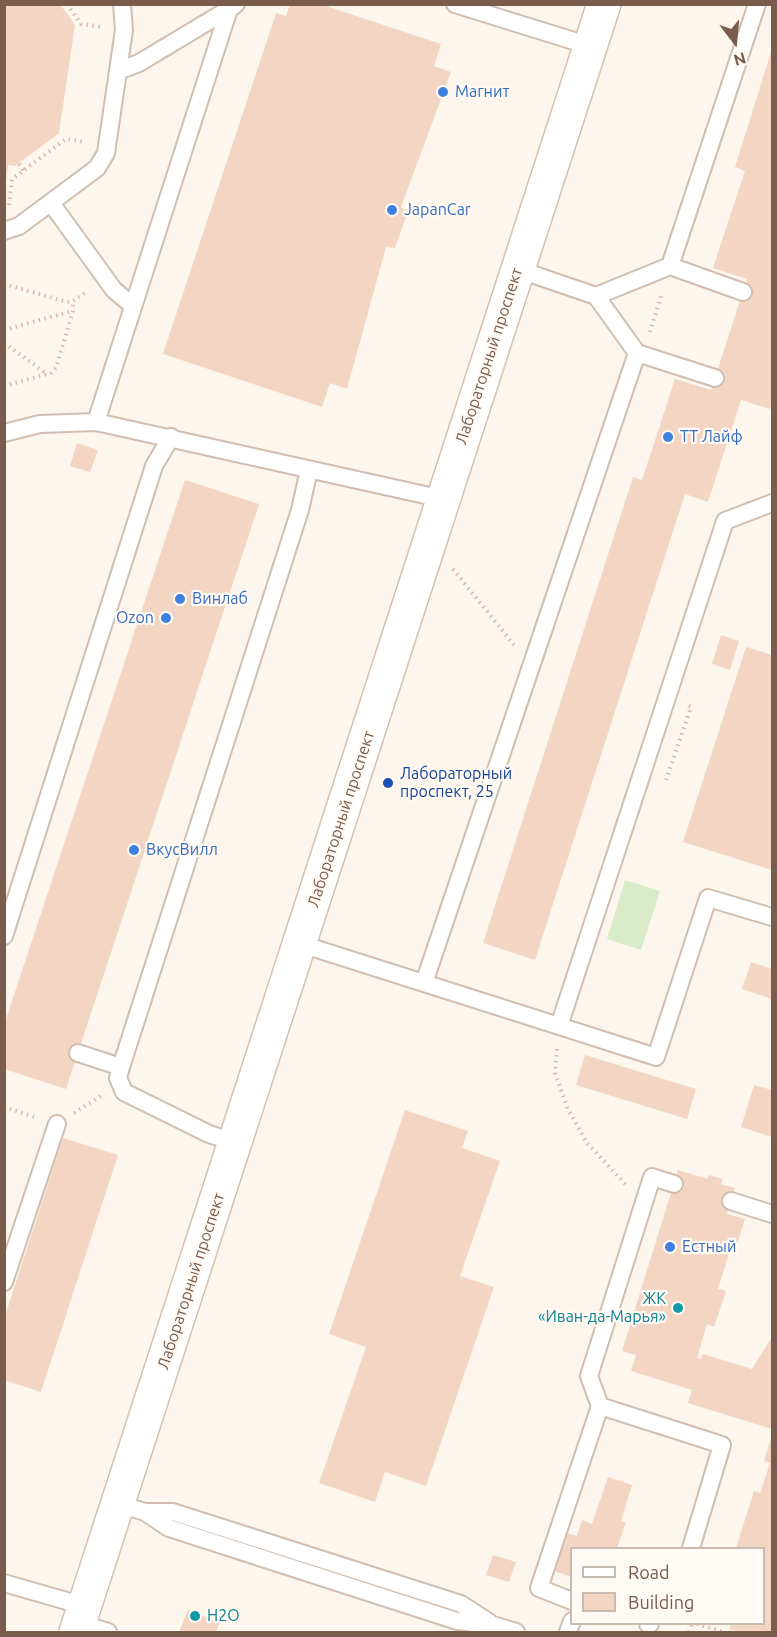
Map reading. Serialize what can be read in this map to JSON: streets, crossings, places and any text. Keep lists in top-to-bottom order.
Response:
{
  "streets": {
    "street": ["Лабораторный проспект"]
  },
  "places": [
    "Магнит",
    "JapanCar",
    "ТТ Лайф",
    "Винлаб",
    "Ozon",
    "Лабораторный проспект, 25",
    "ВкусВилл",
    "Естный",
    "ЖК «Иван-да-Марья»",
    "H2O"
  ],
  "legend": ["Road", "Building"],
  "north": "bottom"
}
